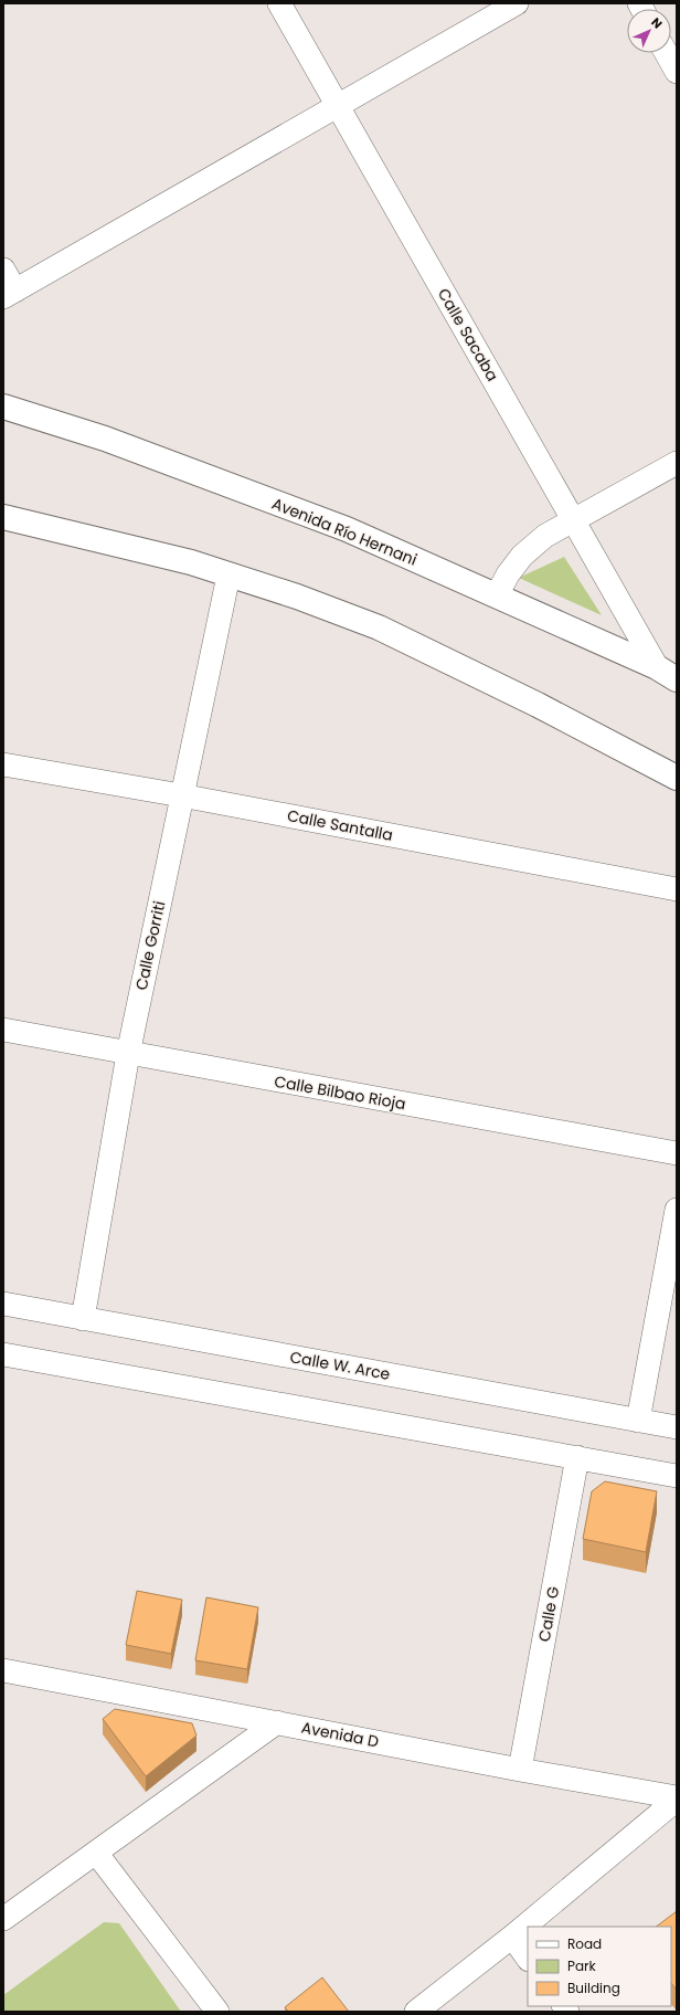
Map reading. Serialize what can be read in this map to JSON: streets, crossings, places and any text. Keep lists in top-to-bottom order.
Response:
{
  "streets": {
    "street": [
      "Calle Sacaba",
      "Avenida Río Hernani",
      "Calle Santalla",
      "Calle Gorriti",
      "Calle Bilbao Rioja",
      "Calle W. Arce",
      "Calle G",
      "Avenida D"
    ]
  },
  "crossings": [
    ["Calle Sacaba", "Avenida Río Hernani"],
    ["Calle Santalla", "Calle Gorriti"],
    ["Calle Gorriti", "Calle Bilbao Rioja"],
    ["Calle Gorriti", "Calle W. Arce"],
    ["Calle G", "Avenida D"]
  ],
  "legend": ["Road", "Park", "Building"],
  "north": "top right"
}
